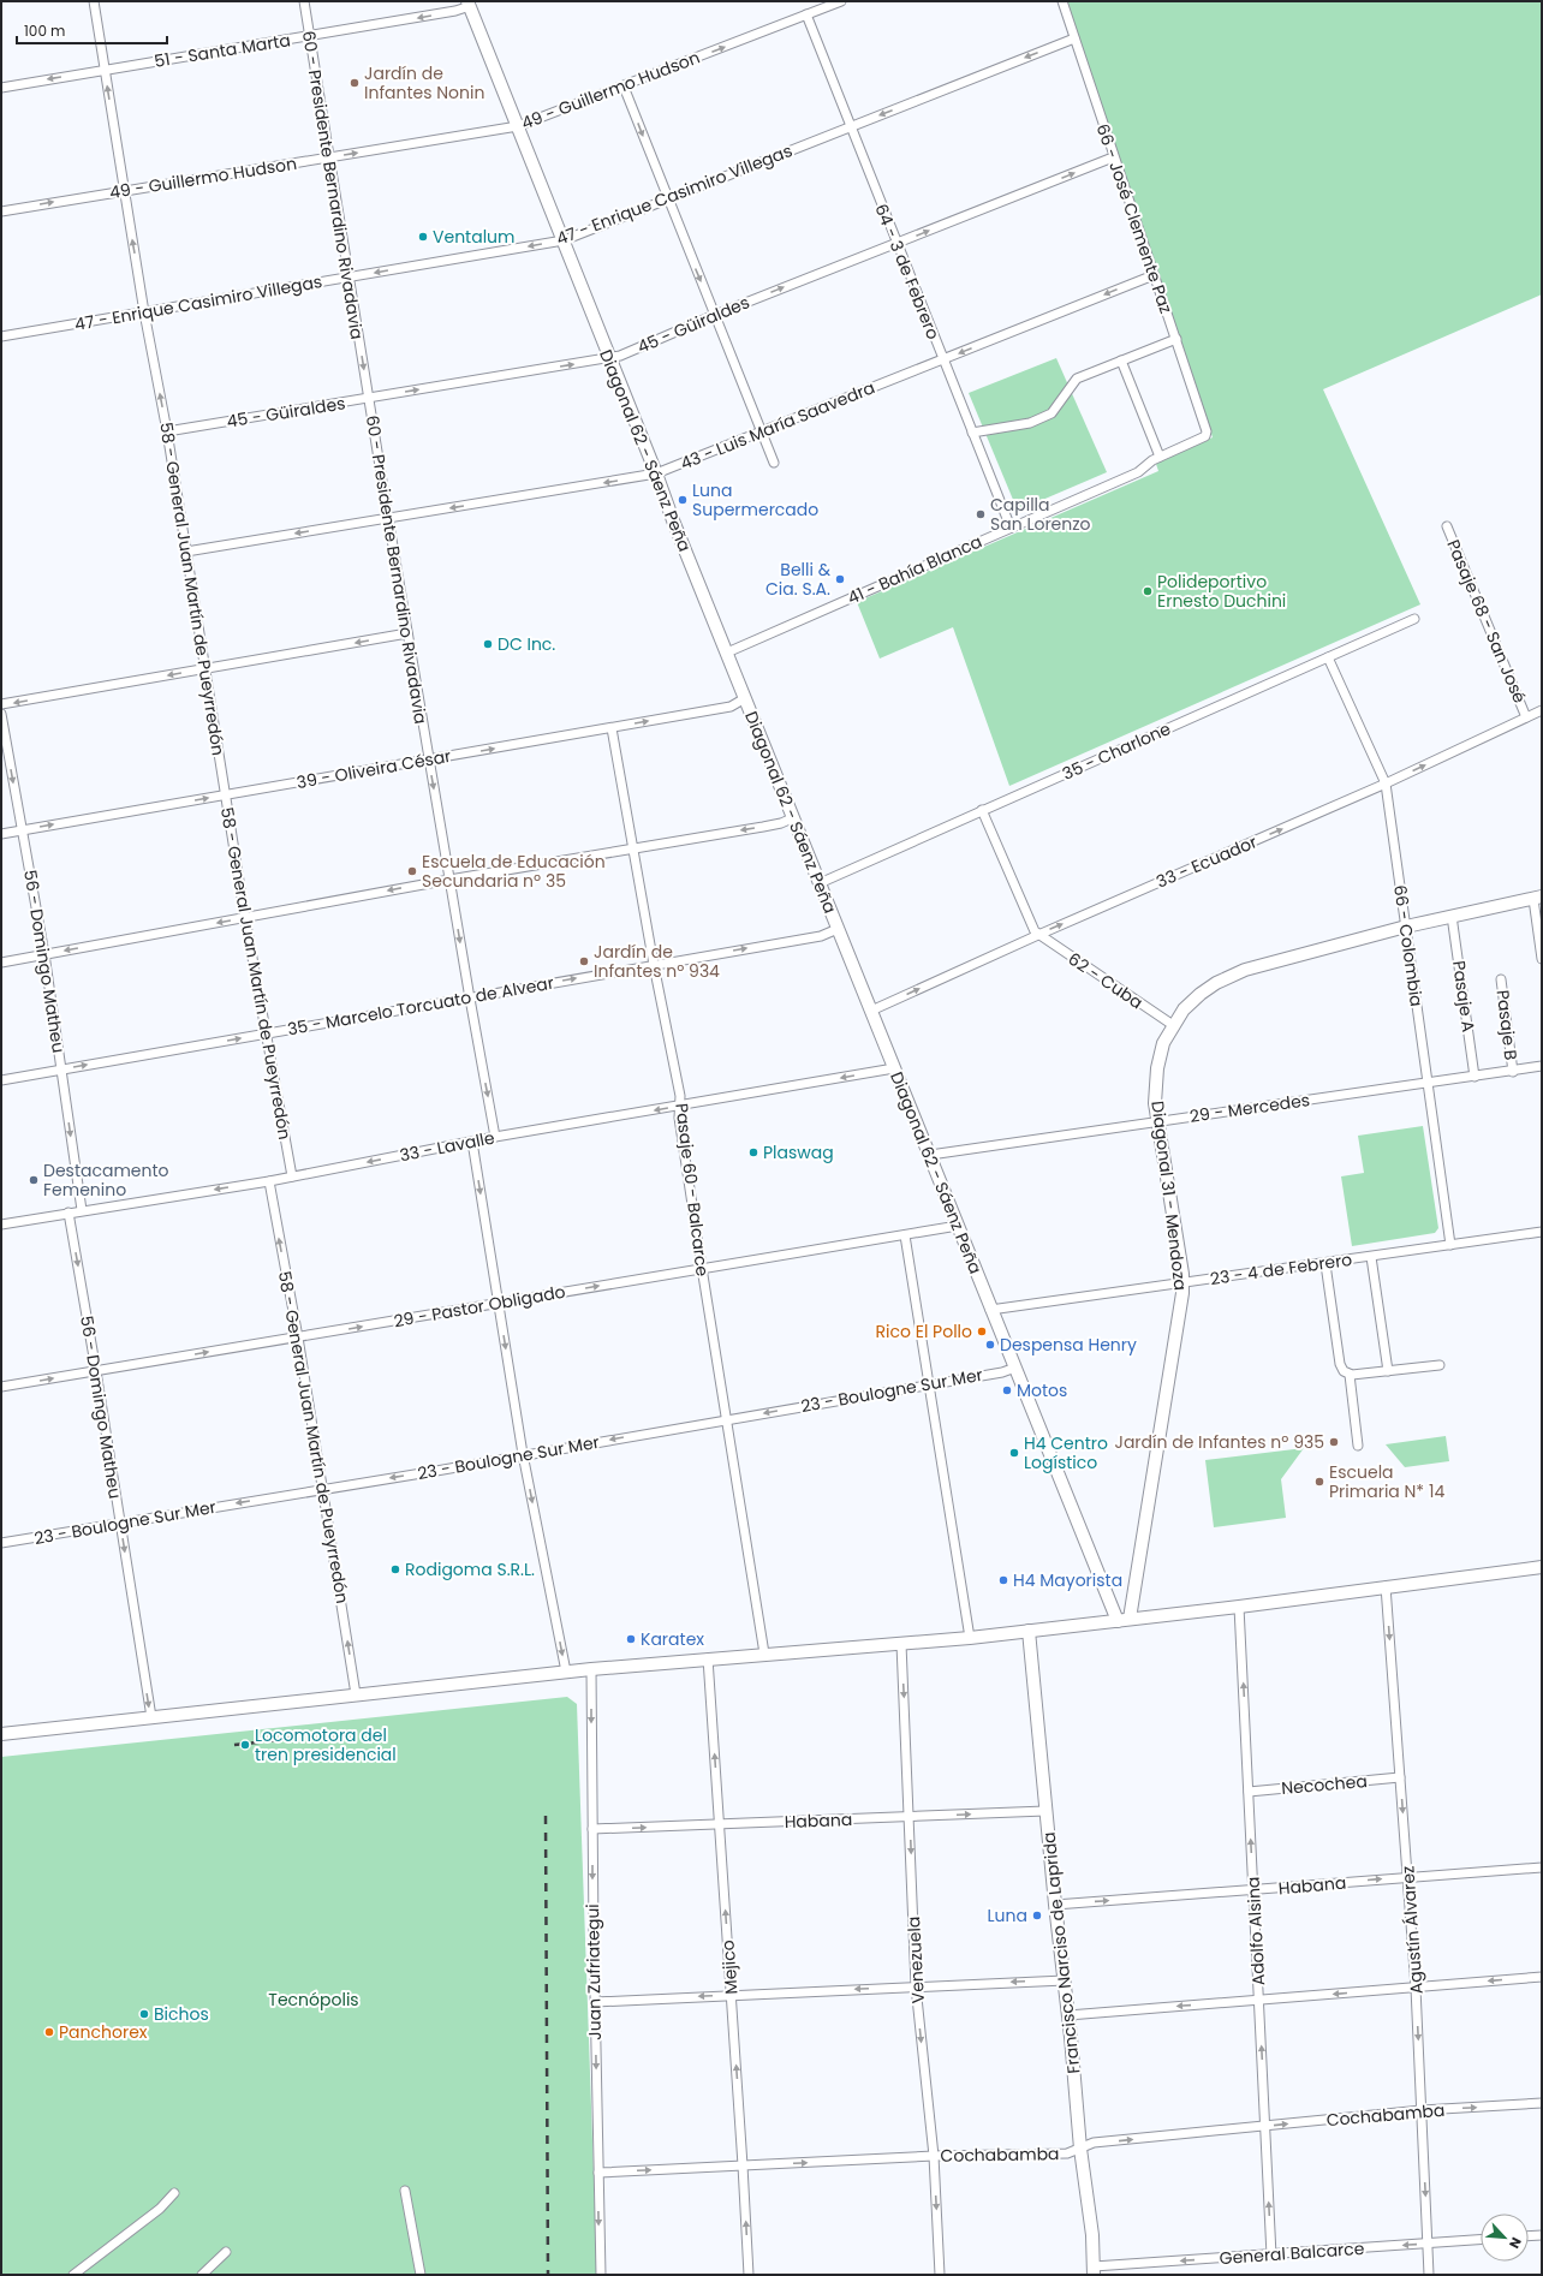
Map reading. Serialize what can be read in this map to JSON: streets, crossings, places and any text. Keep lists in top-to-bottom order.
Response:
{
  "streets": {
    "street": [
      "51 - Santa Marta",
      "49 - Guillermo Hudson",
      "60 - Presidente Bernardino Rivadavia",
      "47 - Enrique Casimiro Villegas",
      "66 - José Clemente Paz",
      "64 - 3 de Febrero",
      "45 - Güiraldes",
      "43 - Luis María Saavedra",
      "Diagonal 62 - Sáenz Peña",
      "41 - Bahía Blanca",
      "58 - General Juan Martín de Pueyrredón",
      "Pasaje 68 - San José",
      "35 - Charlone",
      "39 - Oliveira César",
      "33 - Ecuador",
      "66 - Colombia",
      "56 - Domingo Matheu",
      "62 - Cuba",
      "Pasaje A",
      "35 - Marcelo Torcuato de Alvear",
      "Pasaje B",
      "29 - Mercedes",
      "33 - Lavalle",
      "Pasaje 60 - Balcarce",
      "Diagonal 31 - Mendoza",
      "23 - 4 de Febrero",
      "29 - Pastor Obligado",
      "23 - Boulogne Sur Mer",
      "Necochea",
      "Habana",
      "Agustín Álvarez",
      "Adolfo Alsina",
      "Francisco Narciso de Laprida",
      "Venezuela",
      "Mejico",
      "Juan Zufriategui",
      "Cochabamba",
      "General Balcarce"
    ]
  },
  "crossings": [
    ["51 - Santa Marta", "60 - Presidente Bernardino Rivadavia"],
    ["51 - Santa Marta", "Diagonal 62 - Sáenz Peña"],
    ["51 - Santa Marta", "58 - General Juan Martín de Pueyrredón"],
    ["49 - Guillermo Hudson", "60 - Presidente Bernardino Rivadavia"],
    ["49 - Guillermo Hudson", "64 - 3 de Febrero"],
    ["49 - Guillermo Hudson", "Diagonal 62 - Sáenz Peña"],
    ["49 - Guillermo Hudson", "58 - General Juan Martín de Pueyrredón"],
    ["60 - Presidente Bernardino Rivadavia", "47 - Enrique Casimiro Villegas"],
    ["60 - Presidente Bernardino Rivadavia", "45 - Güiraldes"],
    ["60 - Presidente Bernardino Rivadavia", "43 - Luis María Saavedra"],
    ["60 - Presidente Bernardino Rivadavia", "39 - Oliveira César"],
    ["60 - Presidente Bernardino Rivadavia", "35 - Marcelo Torcuato de Alvear"],
    ["60 - Presidente Bernardino Rivadavia", "33 - Lavalle"],
    ["47 - Enrique Casimiro Villegas", "66 - José Clemente Paz"],
    ["47 - Enrique Casimiro Villegas", "64 - 3 de Febrero"],
    ["47 - Enrique Casimiro Villegas", "Diagonal 62 - Sáenz Peña"],
    ["47 - Enrique Casimiro Villegas", "58 - General Juan Martín de Pueyrredón"],
    ["66 - José Clemente Paz", "45 - Güiraldes"],
    ["66 - José Clemente Paz", "43 - Luis María Saavedra"],
    ["66 - José Clemente Paz", "41 - Bahía Blanca"],
    ["64 - 3 de Febrero", "45 - Güiraldes"],
    ["64 - 3 de Febrero", "43 - Luis María Saavedra"],
    ["64 - 3 de Febrero", "41 - Bahía Blanca"],
    ["45 - Güiraldes", "Diagonal 62 - Sáenz Peña"],
    ["45 - Güiraldes", "58 - General Juan Martín de Pueyrredón"],
    ["43 - Luis María Saavedra", "Diagonal 62 - Sáenz Peña"],
    ["43 - Luis María Saavedra", "58 - General Juan Martín de Pueyrredón"],
    ["Diagonal 62 - Sáenz Peña", "41 - Bahía Blanca"],
    ["Diagonal 62 - Sáenz Peña", "35 - Charlone"],
    ["Diagonal 62 - Sáenz Peña", "39 - Oliveira César"],
    ["Diagonal 62 - Sáenz Peña", "33 - Ecuador"],
    ["Diagonal 62 - Sáenz Peña", "35 - Marcelo Torcuato de Alvear"],
    ["Diagonal 62 - Sáenz Peña", "29 - Mercedes"],
    ["Diagonal 62 - Sáenz Peña", "33 - Lavalle"],
    ["Diagonal 62 - Sáenz Peña", "Diagonal 31 - Mendoza"],
    ["Diagonal 62 - Sáenz Peña", "23 - 4 de Febrero"],
    ["Diagonal 62 - Sáenz Peña", "29 - Pastor Obligado"],
    ["Diagonal 62 - Sáenz Peña", "23 - Boulogne Sur Mer"],
    ["58 - General Juan Martín de Pueyrredón", "39 - Oliveira César"],
    ["58 - General Juan Martín de Pueyrredón", "35 - Marcelo Torcuato de Alvear"],
    ["58 - General Juan Martín de Pueyrredón", "33 - Lavalle"],
    ["58 - General Juan Martín de Pueyrredón", "29 - Pastor Obligado"],
    ["58 - General Juan Martín de Pueyrredón", "23 - Boulogne Sur Mer"],
    ["Pasaje 68 - San José", "33 - Ecuador"],
    ["35 - Charlone", "66 - Colombia"],
    ["39 - Oliveira César", "56 - Domingo Matheu"],
    ["39 - Oliveira César", "Pasaje 60 - Balcarce"],
    ["33 - Ecuador", "66 - Colombia"],
    ["33 - Ecuador", "62 - Cuba"],
    ["66 - Colombia", "29 - Mercedes"],
    ["66 - Colombia", "Diagonal 31 - Mendoza"],
    ["66 - Colombia", "23 - 4 de Febrero"],
    ["56 - Domingo Matheu", "35 - Marcelo Torcuato de Alvear"],
    ["56 - Domingo Matheu", "33 - Lavalle"],
    ["56 - Domingo Matheu", "29 - Pastor Obligado"],
    ["56 - Domingo Matheu", "23 - Boulogne Sur Mer"],
    ["62 - Cuba", "Diagonal 31 - Mendoza"],
    ["Pasaje A", "29 - Mercedes"],
    ["Pasaje A", "Diagonal 31 - Mendoza"],
    ["35 - Marcelo Torcuato de Alvear", "Pasaje 60 - Balcarce"],
    ["Pasaje B", "29 - Mercedes"],
    ["29 - Mercedes", "Diagonal 31 - Mendoza"],
    ["33 - Lavalle", "Pasaje 60 - Balcarce"],
    ["Pasaje 60 - Balcarce", "29 - Pastor Obligado"],
    ["Pasaje 60 - Balcarce", "23 - Boulogne Sur Mer"],
    ["Diagonal 31 - Mendoza", "23 - 4 de Febrero"],
    ["Necochea", "Agustín Álvarez"],
    ["Necochea", "Adolfo Alsina"],
    ["Habana", "Agustín Álvarez"],
    ["Habana", "Adolfo Alsina"],
    ["Habana", "Francisco Narciso de Laprida"],
    ["Habana", "Venezuela"],
    ["Habana", "Mejico"],
    ["Habana", "Juan Zufriategui"],
    ["Agustín Álvarez", "Cochabamba"],
    ["Agustín Álvarez", "General Balcarce"],
    ["Adolfo Alsina", "Cochabamba"],
    ["Adolfo Alsina", "General Balcarce"],
    ["Francisco Narciso de Laprida", "Cochabamba"],
    ["Francisco Narciso de Laprida", "General Balcarce"],
    ["Venezuela", "Cochabamba"],
    ["Mejico", "Cochabamba"],
    ["Juan Zufriategui", "Cochabamba"]
  ],
  "one_way": [
    "51 - Santa Marta",
    "49 - Guillermo Hudson",
    "60 - Presidente Bernardino Rivadavia",
    "47 - Enrique Casimiro Villegas",
    "45 - Güiraldes",
    "43 - Luis María Saavedra",
    "58 - General Juan Martín de Pueyrredón",
    "39 - Oliveira César",
    "33 - Ecuador",
    "56 - Domingo Matheu",
    "35 - Marcelo Torcuato de Alvear",
    "33 - Lavalle",
    "29 - Pastor Obligado",
    "23 - Boulogne Sur Mer",
    "Habana",
    "Agustín Álvarez",
    "Adolfo Alsina",
    "Venezuela",
    "Mejico",
    "Juan Zufriategui",
    "Cochabamba",
    "General Balcarce"
  ],
  "parks": ["Tecnópolis"],
  "places": [
    "Jardín de Infantes Nonin",
    "Ventalum",
    "Luna Supermercado",
    "Capilla San Lorenzo",
    "Belli & Cia. S.A.",
    "Polideportivo Ernesto Duchini",
    "DC Inc.",
    "Escuela de Educación Secundaria nº 35",
    "Jardín de Infantes nº 934",
    "Plaswag",
    "Destacamento Femenino",
    "Rico El Pollo",
    "Despensa Henry",
    "Motos",
    "Jardín de Infantes nº 935",
    "H4 Centro Logístico",
    "Escuela Primaria N* 14",
    "Rodigoma S.R.L.",
    "H4 Mayorista",
    "Karatex",
    "Locomotora del tren presidencial",
    "Luna",
    "Bichos",
    "Panchorex"
  ],
  "scale_bar": "100 m",
  "north": "bottom right"
}
